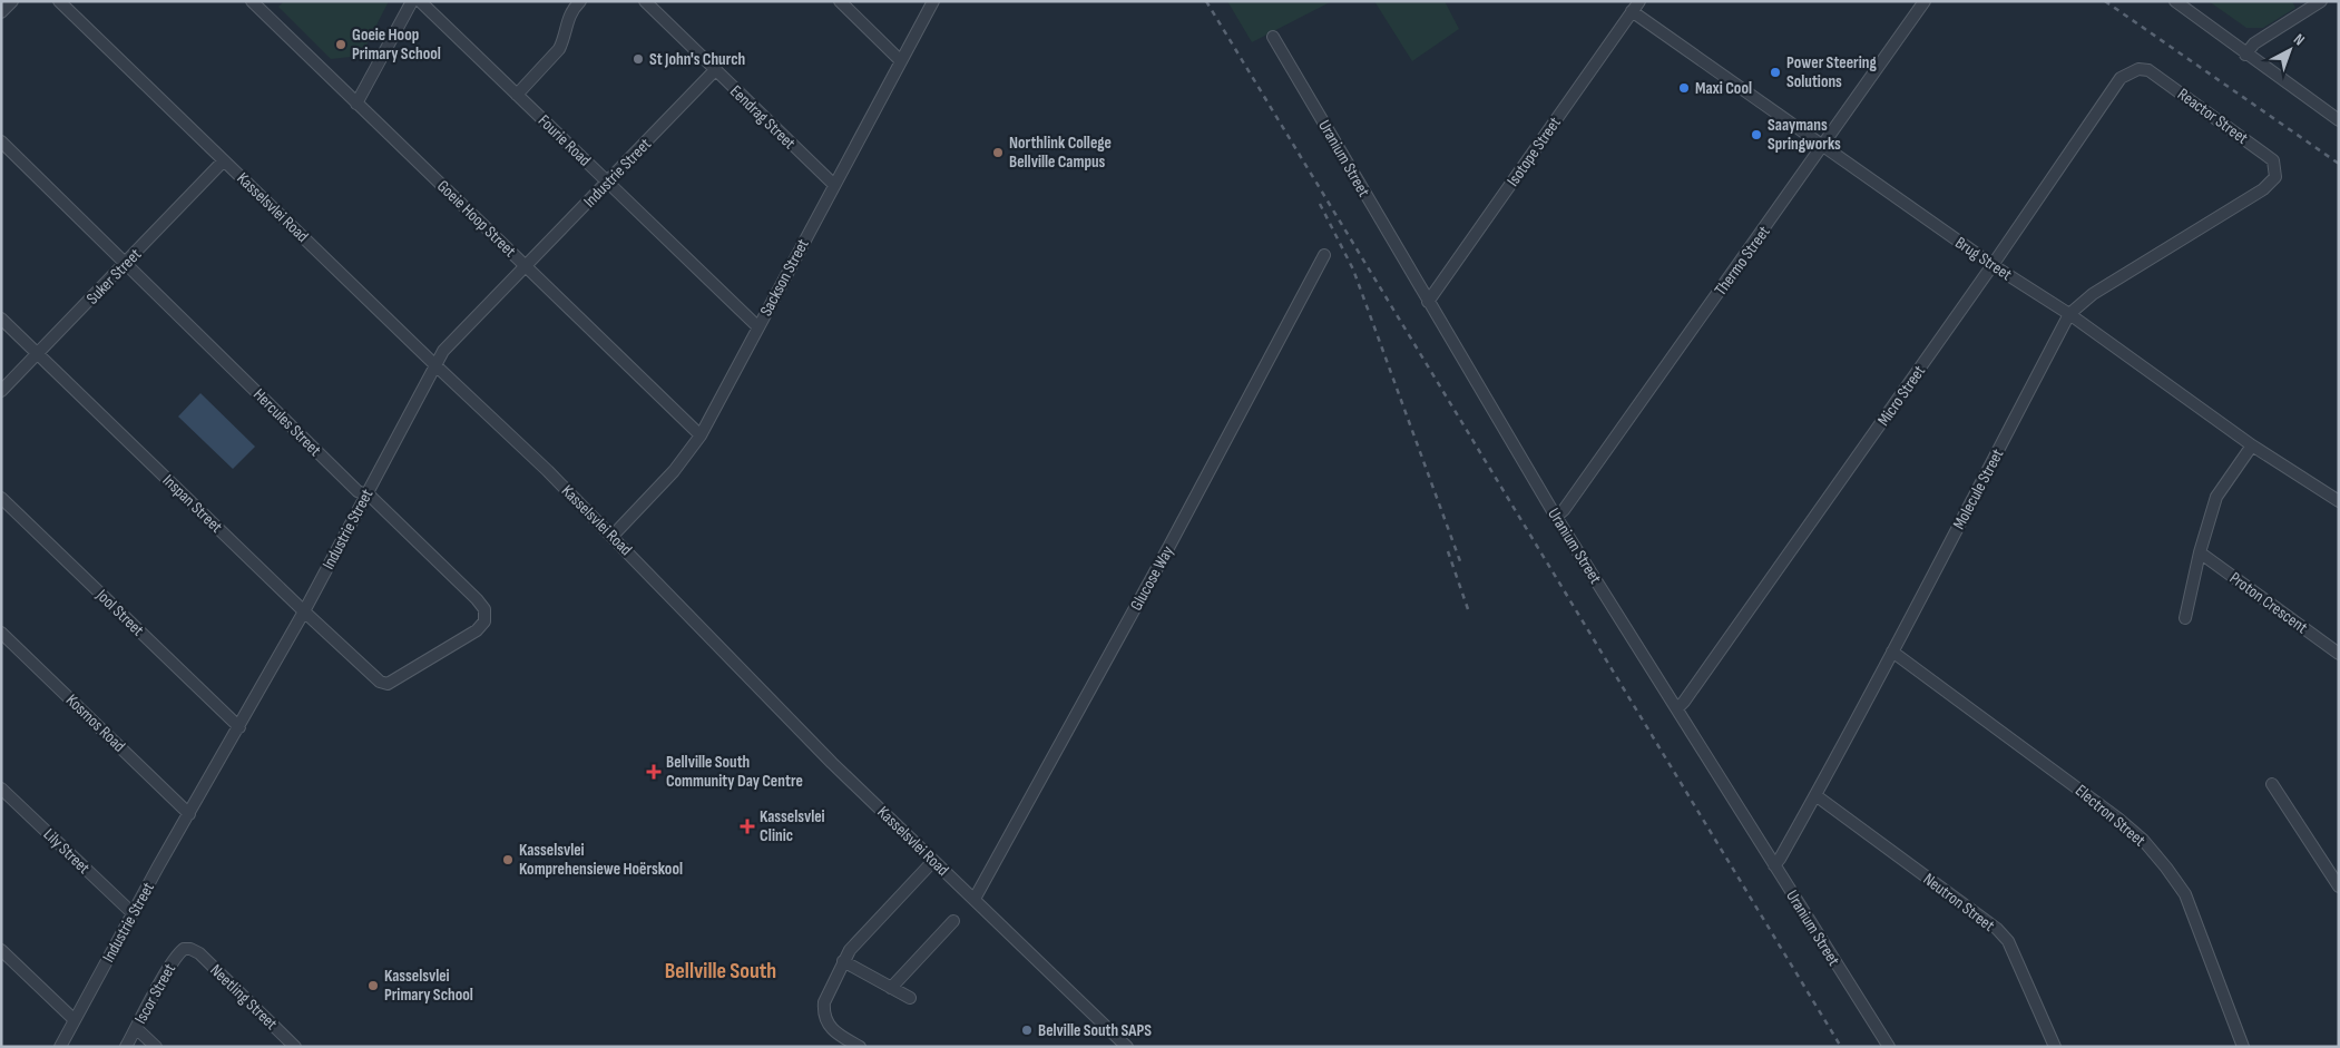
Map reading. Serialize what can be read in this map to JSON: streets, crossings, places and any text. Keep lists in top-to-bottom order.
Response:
{
  "streets": {
    "street": [
      "Reactor Street",
      "Eendrag Street",
      "Fourie Road",
      "Isotope Street",
      "Uranium Street",
      "Industrie Street",
      "Kasselsvlei Road",
      "Goeie Hoop Street",
      "Brug Street",
      "Thermo Street",
      "Suker Street",
      "Sackson Street",
      "Micro Street",
      "Hercules Street",
      "Molecule Street",
      "Inspan Street",
      "Glucose Way",
      "Proton Crescent",
      "Jool Street",
      "Kosmos Road",
      "Electron Street",
      "Lily Street",
      "Neutron Street",
      "Iscor Street",
      "Neetling Street"
    ]
  },
  "crossings": [
    ["Reactor Street", "Micro Street"],
    ["Reactor Street", "Molecule Street"],
    ["Eendrag Street", "Industrie Street"],
    ["Eendrag Street", "Sackson Street"],
    ["Fourie Road", "Industrie Street"],
    ["Fourie Road", "Sackson Street"],
    ["Isotope Street", "Uranium Street"],
    ["Isotope Street", "Brug Street"],
    ["Uranium Street", "Thermo Street"],
    ["Uranium Street", "Micro Street"],
    ["Uranium Street", "Molecule Street"],
    ["Industrie Street", "Kasselsvlei Road"],
    ["Industrie Street", "Goeie Hoop Street"],
    ["Industrie Street", "Hercules Street"],
    ["Industrie Street", "Inspan Street"],
    ["Industrie Street", "Jool Street"],
    ["Industrie Street", "Kosmos Road"],
    ["Industrie Street", "Lily Street"],
    ["Kasselsvlei Road", "Suker Street"],
    ["Kasselsvlei Road", "Sackson Street"],
    ["Kasselsvlei Road", "Glucose Way"],
    ["Goeie Hoop Street", "Sackson Street"],
    ["Brug Street", "Thermo Street"],
    ["Brug Street", "Micro Street"],
    ["Brug Street", "Molecule Street"],
    ["Suker Street", "Hercules Street"],
    ["Suker Street", "Inspan Street"],
    ["Hercules Street", "Inspan Street"],
    ["Molecule Street", "Electron Street"],
    ["Molecule Street", "Neutron Street"],
    ["Iscor Street", "Neetling Street"]
  ],
  "districts": ["Bellville South"],
  "places": {
    "other": [
      "Goeie Hoop Primary School",
      "St John's Church",
      "Power Steering Solutions",
      "Maxi Cool",
      "Saaymans Springworks",
      "Northlink College Bellville Campus",
      "Kasselsvlei Komprehensiewe Hoërskool",
      "Kasselsvlei Primary School",
      "Belville South SAPS"
    ],
    "health": ["Bellville South Community Day Centre", "Kasselsvlei Clinic"]
  },
  "north": "top right"
}
